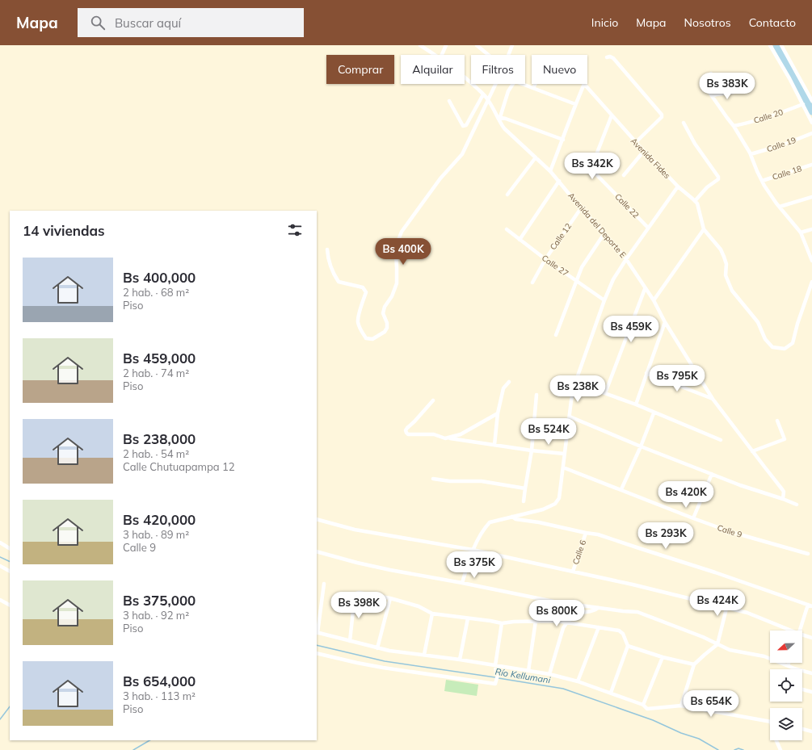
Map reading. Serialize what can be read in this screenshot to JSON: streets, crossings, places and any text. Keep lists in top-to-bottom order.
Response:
{
  "streets": {
    "street": [
      "Calle 20",
      "Calle 19",
      "Avenida Fides",
      "Calle 18",
      "Calle 22",
      "Avenida del Deporte E",
      "Calle 12",
      "Calle 27",
      "Calle 9",
      "Calle 6"
    ]
  },
  "crossings": [
    ["Avenida Fides", "Calle 22"],
    ["Avenida del Deporte E", "Calle 12"],
    ["Calle 12", "Calle 27"]
  ],
  "water": ["Río Kellumani"],
  "north": "left",
  "page": {
    "header": "Mapa",
    "search": "Buscar aquí",
    "nav": [
      "Inicio",
      "Mapa",
      "Nosotros",
      "Contacto"
    ],
    "chip": [
      "Comprar",
      "Alquilar",
      "Filtros",
      "Nuevo"
    ],
    "price": [
      "Bs 383K",
      "Bs 342K",
      "Bs 400K",
      "Bs 459K",
      "Bs 795K",
      "Bs 238K",
      "Bs 524K",
      "Bs 420K",
      "Bs 293K",
      "Bs 375K",
      "Bs 424K",
      "Bs 398K",
      "Bs 800K",
      "Bs 654K"
    ],
    "heading": "14 viviendas",
    "list": [
      {
        "name": "Bs 400,000",
        "note": "2 hab. · 68 m² · Piso"
      },
      {
        "name": "Bs 459,000",
        "note": "2 hab. · 74 m² · Piso"
      },
      {
        "name": "Bs 238,000",
        "note": "2 hab. · 54 m² · Calle Chutuapampa 12"
      },
      {
        "name": "Bs 420,000",
        "note": "3 hab. · 89 m² · Calle 9"
      },
      {
        "name": "Bs 375,000",
        "note": "3 hab. · 92 m² · Piso"
      },
      {
        "name": "Bs 654,000",
        "note": "3 hab. · 113 m² · Piso"
      }
    ]
  }
}
